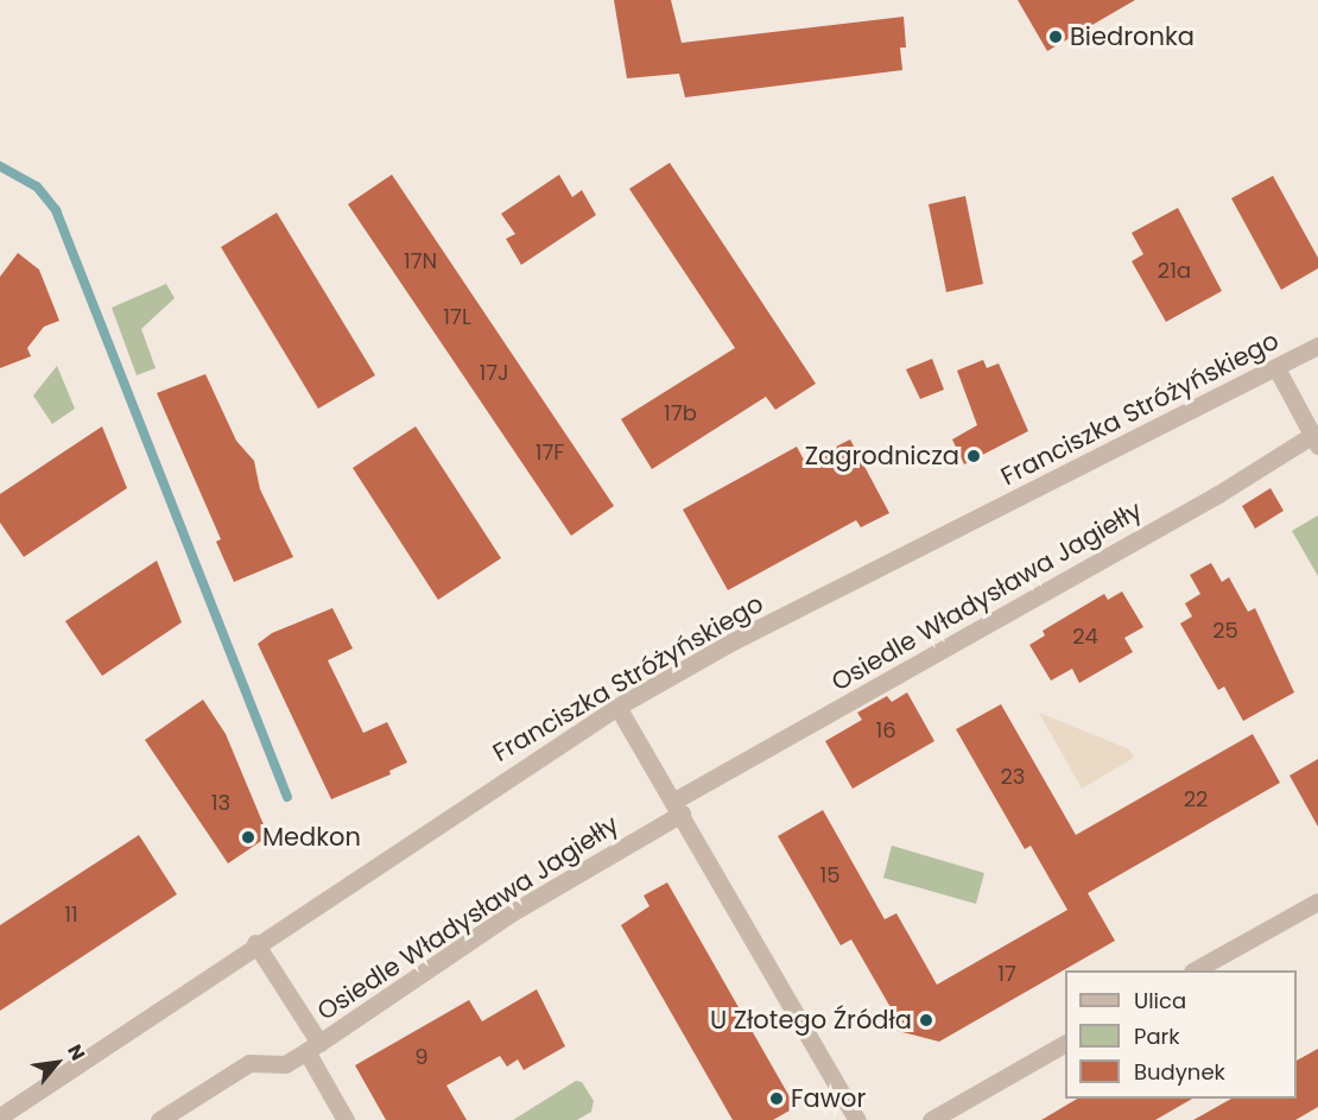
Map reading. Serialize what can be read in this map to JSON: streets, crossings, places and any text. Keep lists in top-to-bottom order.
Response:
{
  "streets": {
    "street": ["Franciszka Stróżyńskiego", "Osiedle Władysława Jagiełły"]
  },
  "crossings": [
    ["Franciszka Stróżyńskiego", "Osiedle Władysława Jagiełły"]
  ],
  "places": [
    "Biedronka",
    "Zagrodnicza",
    "Medkon",
    "U Złotego Źródła",
    "Fawor"
  ],
  "house_numbers": [
    "17N",
    "21a",
    "17L",
    "17J",
    "17b",
    "17F",
    "25",
    "24",
    "16",
    "23",
    "22",
    "13",
    "15",
    "11",
    "17",
    "9"
  ],
  "legend": ["Ulica", "Park", "Budynek"],
  "north": "top right"
}
